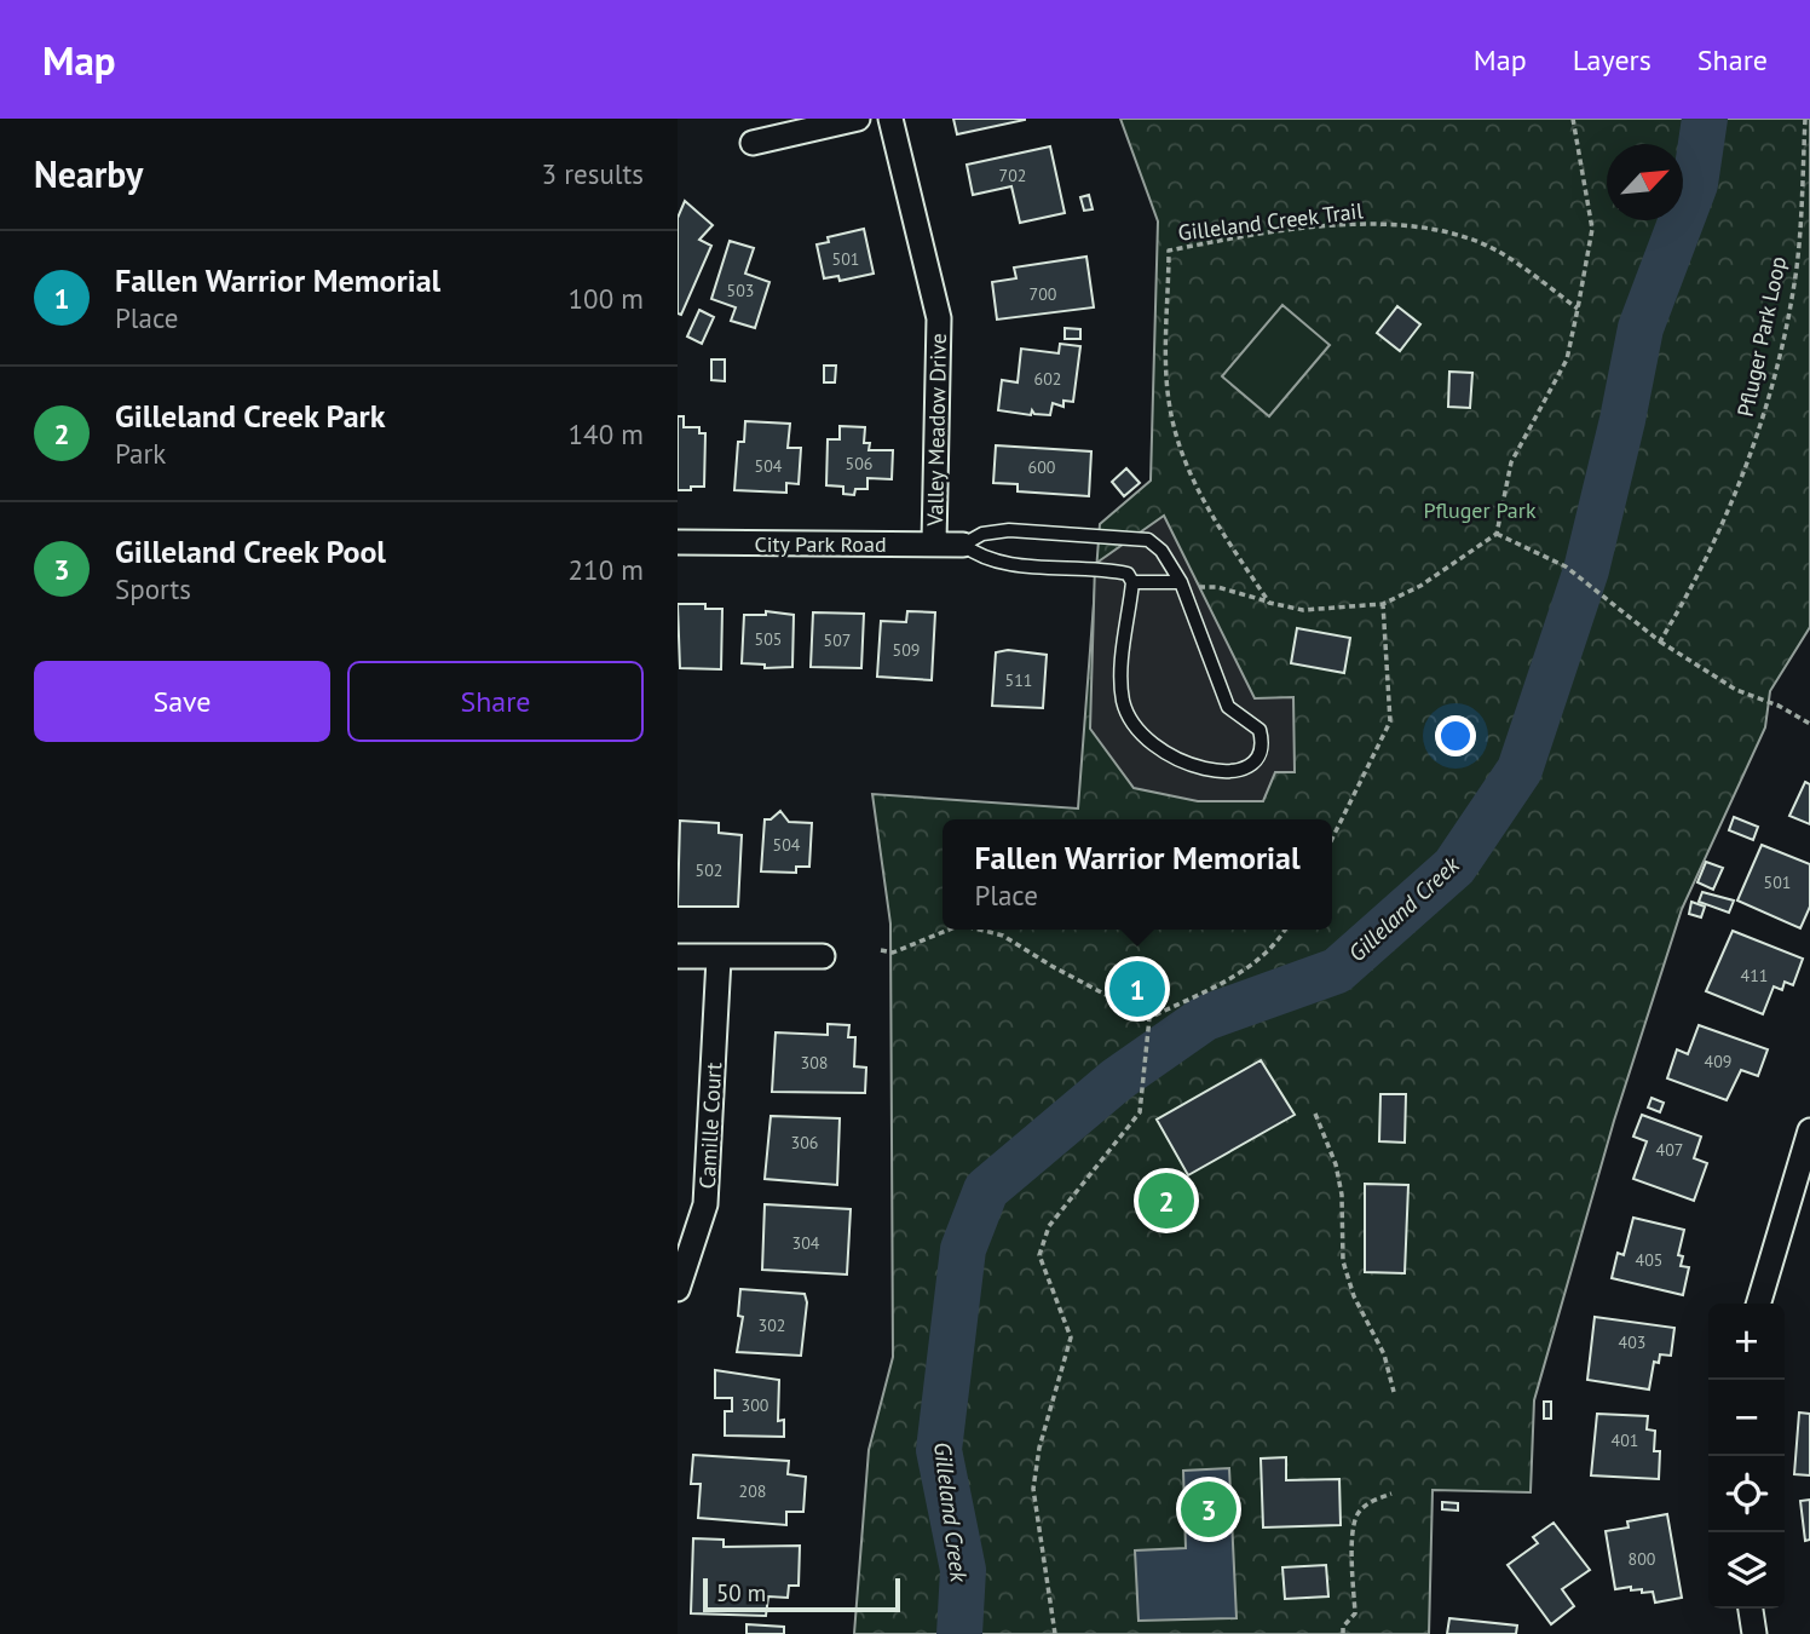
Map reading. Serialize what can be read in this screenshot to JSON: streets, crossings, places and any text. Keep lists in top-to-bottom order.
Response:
{
  "streets": {
    "street": ["Valley Meadow Drive", "City Park Road", "Camille Court"],
    "path": ["Gilleland Creek Trail", "Pfluger Park Loop"]
  },
  "crossings": [
    ["Valley Meadow Drive", "City Park Road"]
  ],
  "water": ["Gilleland Creek"],
  "parks": ["Pfluger Park"],
  "house_numbers": [
    "702",
    "501",
    "503",
    "700",
    "602",
    "506",
    "504",
    "600",
    "505",
    "507",
    "509",
    "511",
    "504",
    "502",
    "501",
    "411",
    "409",
    "308",
    "306",
    "407",
    "304",
    "405",
    "302",
    "403",
    "300",
    "401",
    "208",
    "800"
  ],
  "scale_bar": "50 m",
  "north": "top right",
  "page": {
    "header": "Map",
    "nav": ["Map", "Layers", "Share"],
    "heading": ["Nearby", "3 results"],
    "list": [
      {
        "mark": "1",
        "name": "Fallen Warrior Memorial",
        "note": "Place",
        "value": "100 m"
      },
      {
        "mark": "2",
        "name": "Gilleland Creek Park",
        "note": "Park",
        "value": "140 m"
      },
      {
        "mark": "3",
        "name": "Gilleland Creek Pool",
        "note": "Sports",
        "value": "210 m"
      }
    ],
    "buttons": ["Save", "Share"],
    "popup": ["Fallen Warrior Memorial", "Place"],
    "pins": ["1", "2", "3"],
    "map_buttons": ["+", "−"],
    "scale": "50 m"
  }
}
